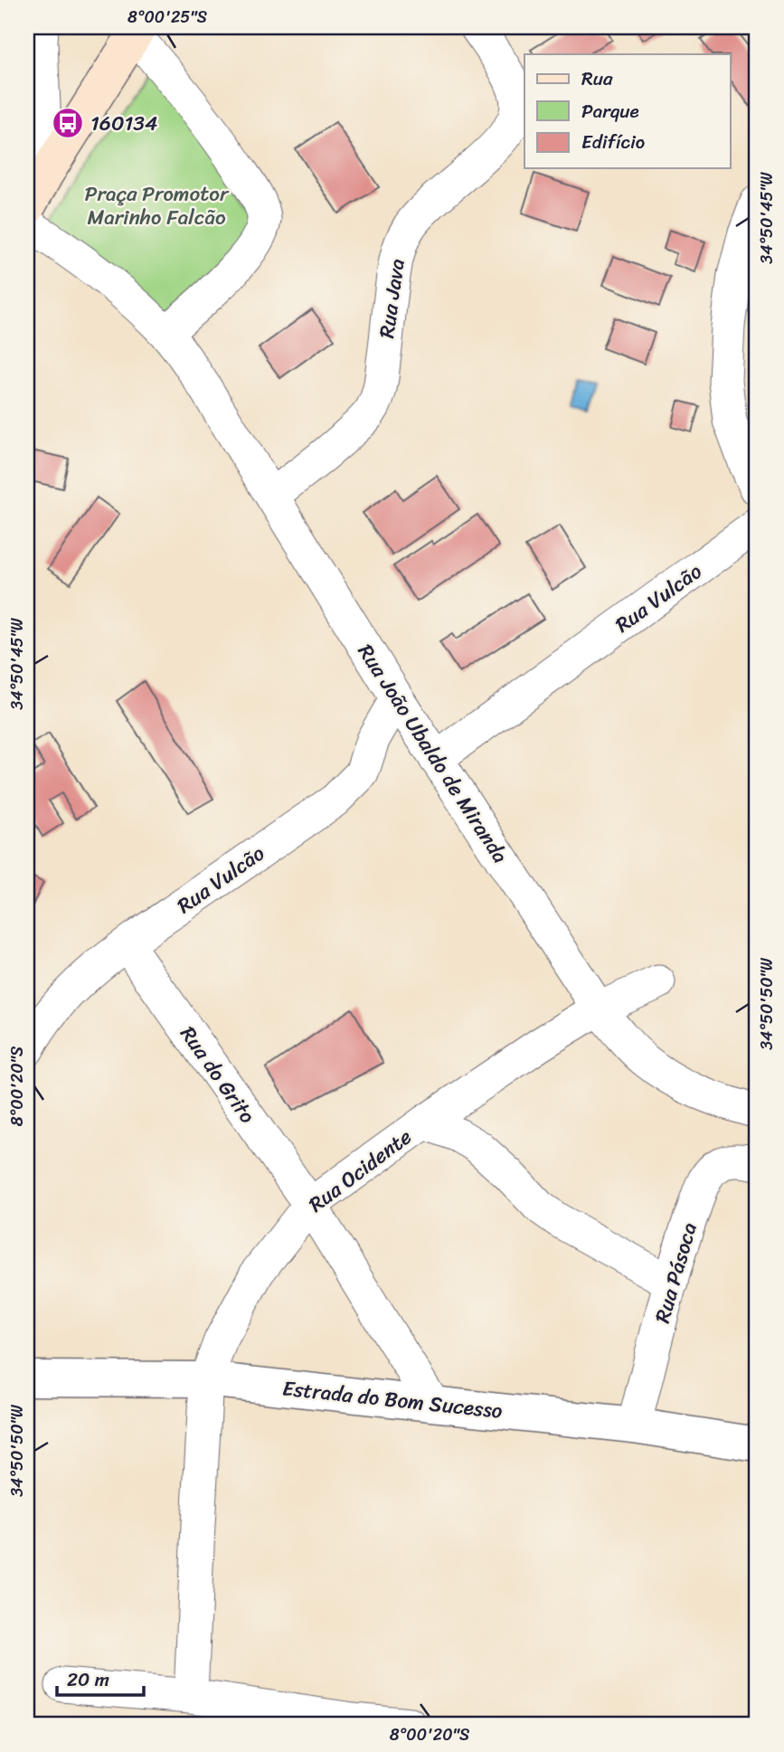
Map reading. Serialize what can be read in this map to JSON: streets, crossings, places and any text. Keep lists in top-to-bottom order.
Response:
{
  "streets": {
    "street": [
      "Rua Java",
      "Rua Vulcão",
      "Rua João Ubaldo de Miranda",
      "Rua do Grito",
      "Rua Ocidente",
      "Rua Pásoca",
      "Estrada do Bom Sucesso"
    ]
  },
  "crossings": [
    ["Rua Java", "Rua João Ubaldo de Miranda"],
    ["Rua Vulcão", "Rua João Ubaldo de Miranda"],
    ["Rua Vulcão", "Rua do Grito"],
    ["Rua João Ubaldo de Miranda", "Rua Ocidente"],
    ["Rua do Grito", "Rua Ocidente"],
    ["Rua do Grito", "Estrada do Bom Sucesso"],
    ["Rua Ocidente", "Estrada do Bom Sucesso"],
    ["Rua Pásoca", "Estrada do Bom Sucesso"]
  ],
  "parks": ["Praça Promotor Marinho Falcão"],
  "places": {
    "bus stop": ["160134"]
  },
  "legend": ["Rua", "Parque", "Edifício"],
  "scale_bar": "20 m",
  "coordinates": [
    "8°00'25\"S",
    "34°50'45\"W",
    "34°50'50\"W",
    "8°00'20\"S"
  ]
}
